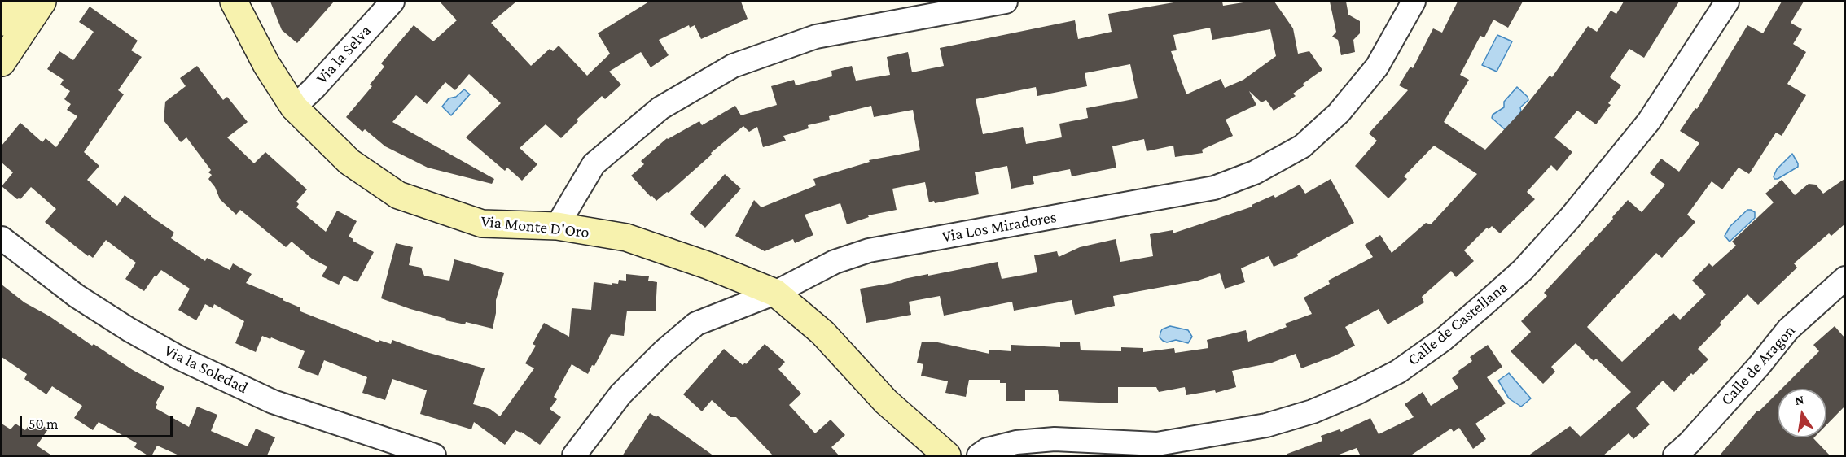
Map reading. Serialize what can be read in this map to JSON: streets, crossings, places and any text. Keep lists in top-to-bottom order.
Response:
{
  "streets": {
    "street": [
      "Via la Selva",
      "Via Monte D'Oro",
      "Via Los Miradores",
      "Calle de Castellana",
      "Calle de Aragon",
      "Via la Soledad"
    ]
  },
  "crossings": [
    ["Via la Selva", "Via Monte D'Oro"],
    ["Via Monte D'Oro", "Via Los Miradores"]
  ],
  "scale_bar": "50 m",
  "north": "top"
}
